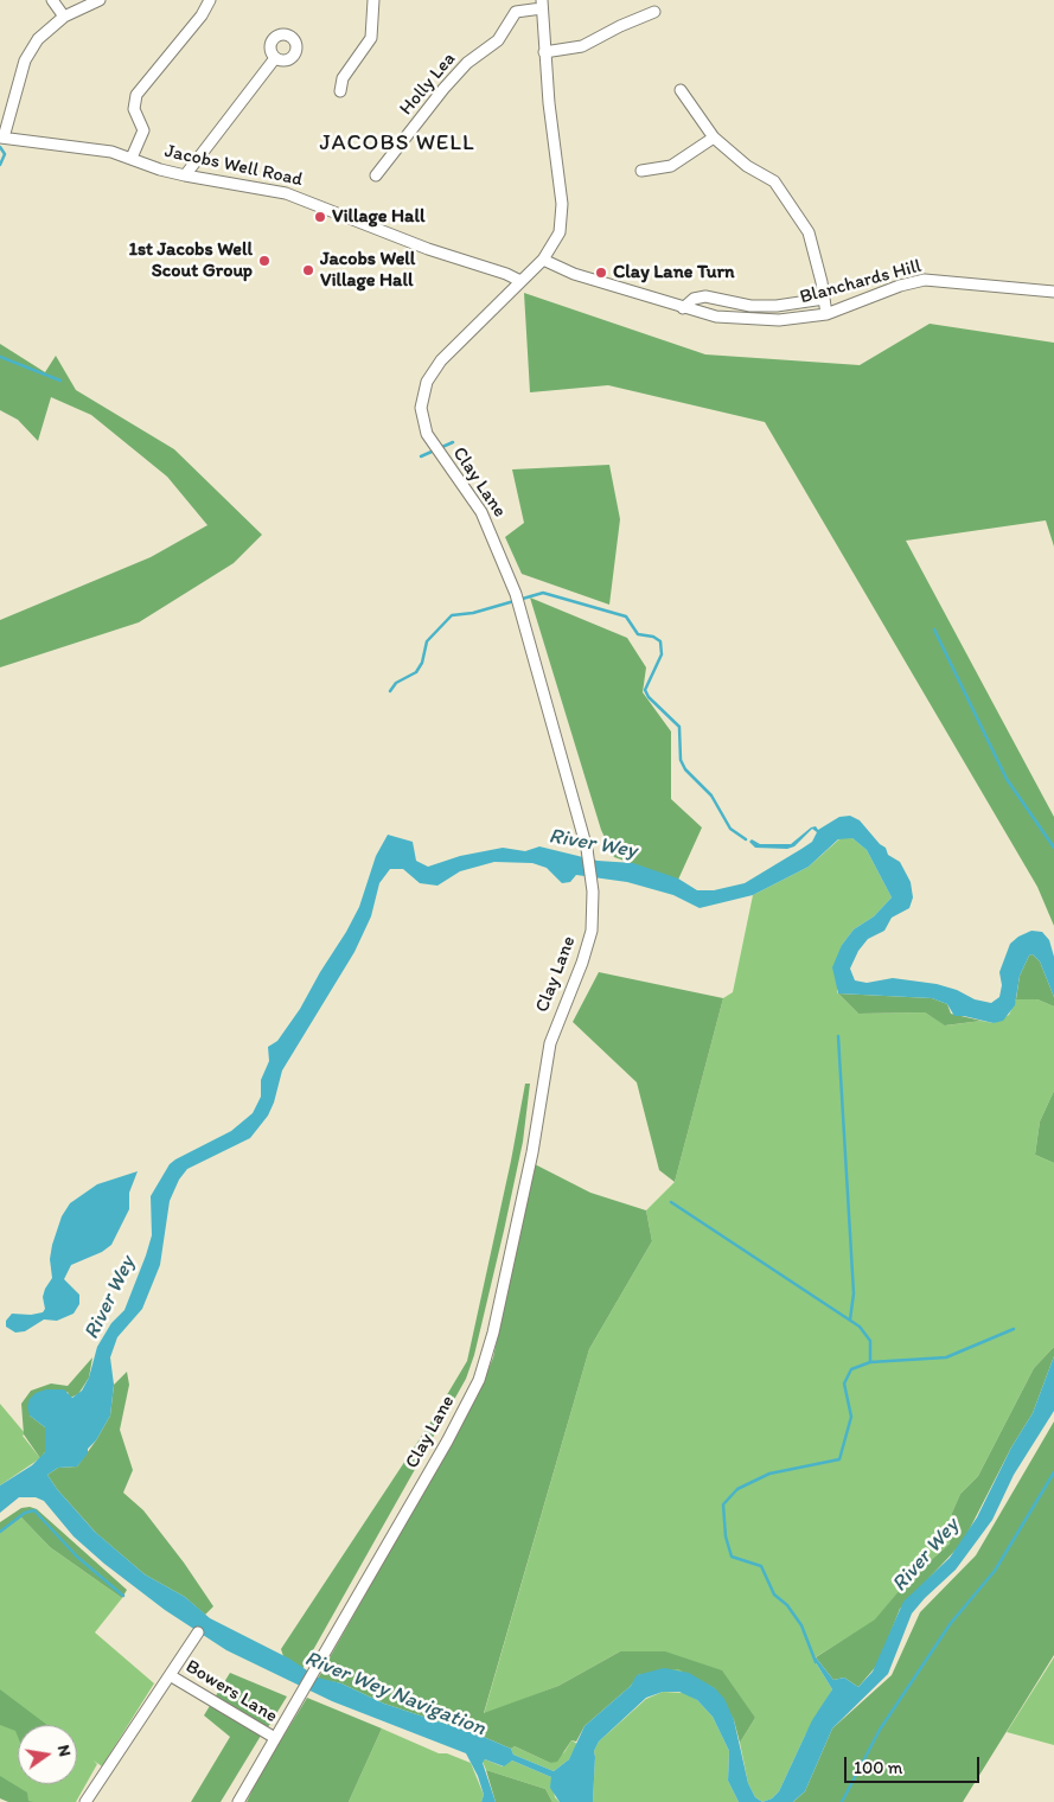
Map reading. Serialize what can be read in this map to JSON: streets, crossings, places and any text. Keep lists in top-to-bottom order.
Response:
{
  "streets": {
    "street": [
      "Holly Lea",
      "Jacobs Well Road",
      "Blanchards Hill",
      "Clay Lane",
      "Bowers Lane"
    ]
  },
  "crossings": [
    ["Holly Lea", "Clay Lane"],
    ["Jacobs Well Road", "Clay Lane"],
    ["Blanchards Hill", "Clay Lane"],
    ["Clay Lane", "Bowers Lane"]
  ],
  "districts": ["JACOBS WELL"],
  "water": ["River Wey", "River Wey Navigation"],
  "places": [
    "Village Hall",
    "1st Jacobs Well Scout Group",
    "Jacobs Well Village Hall",
    "Clay Lane Turn"
  ],
  "scale_bar": "100 m",
  "north": "right"
}
